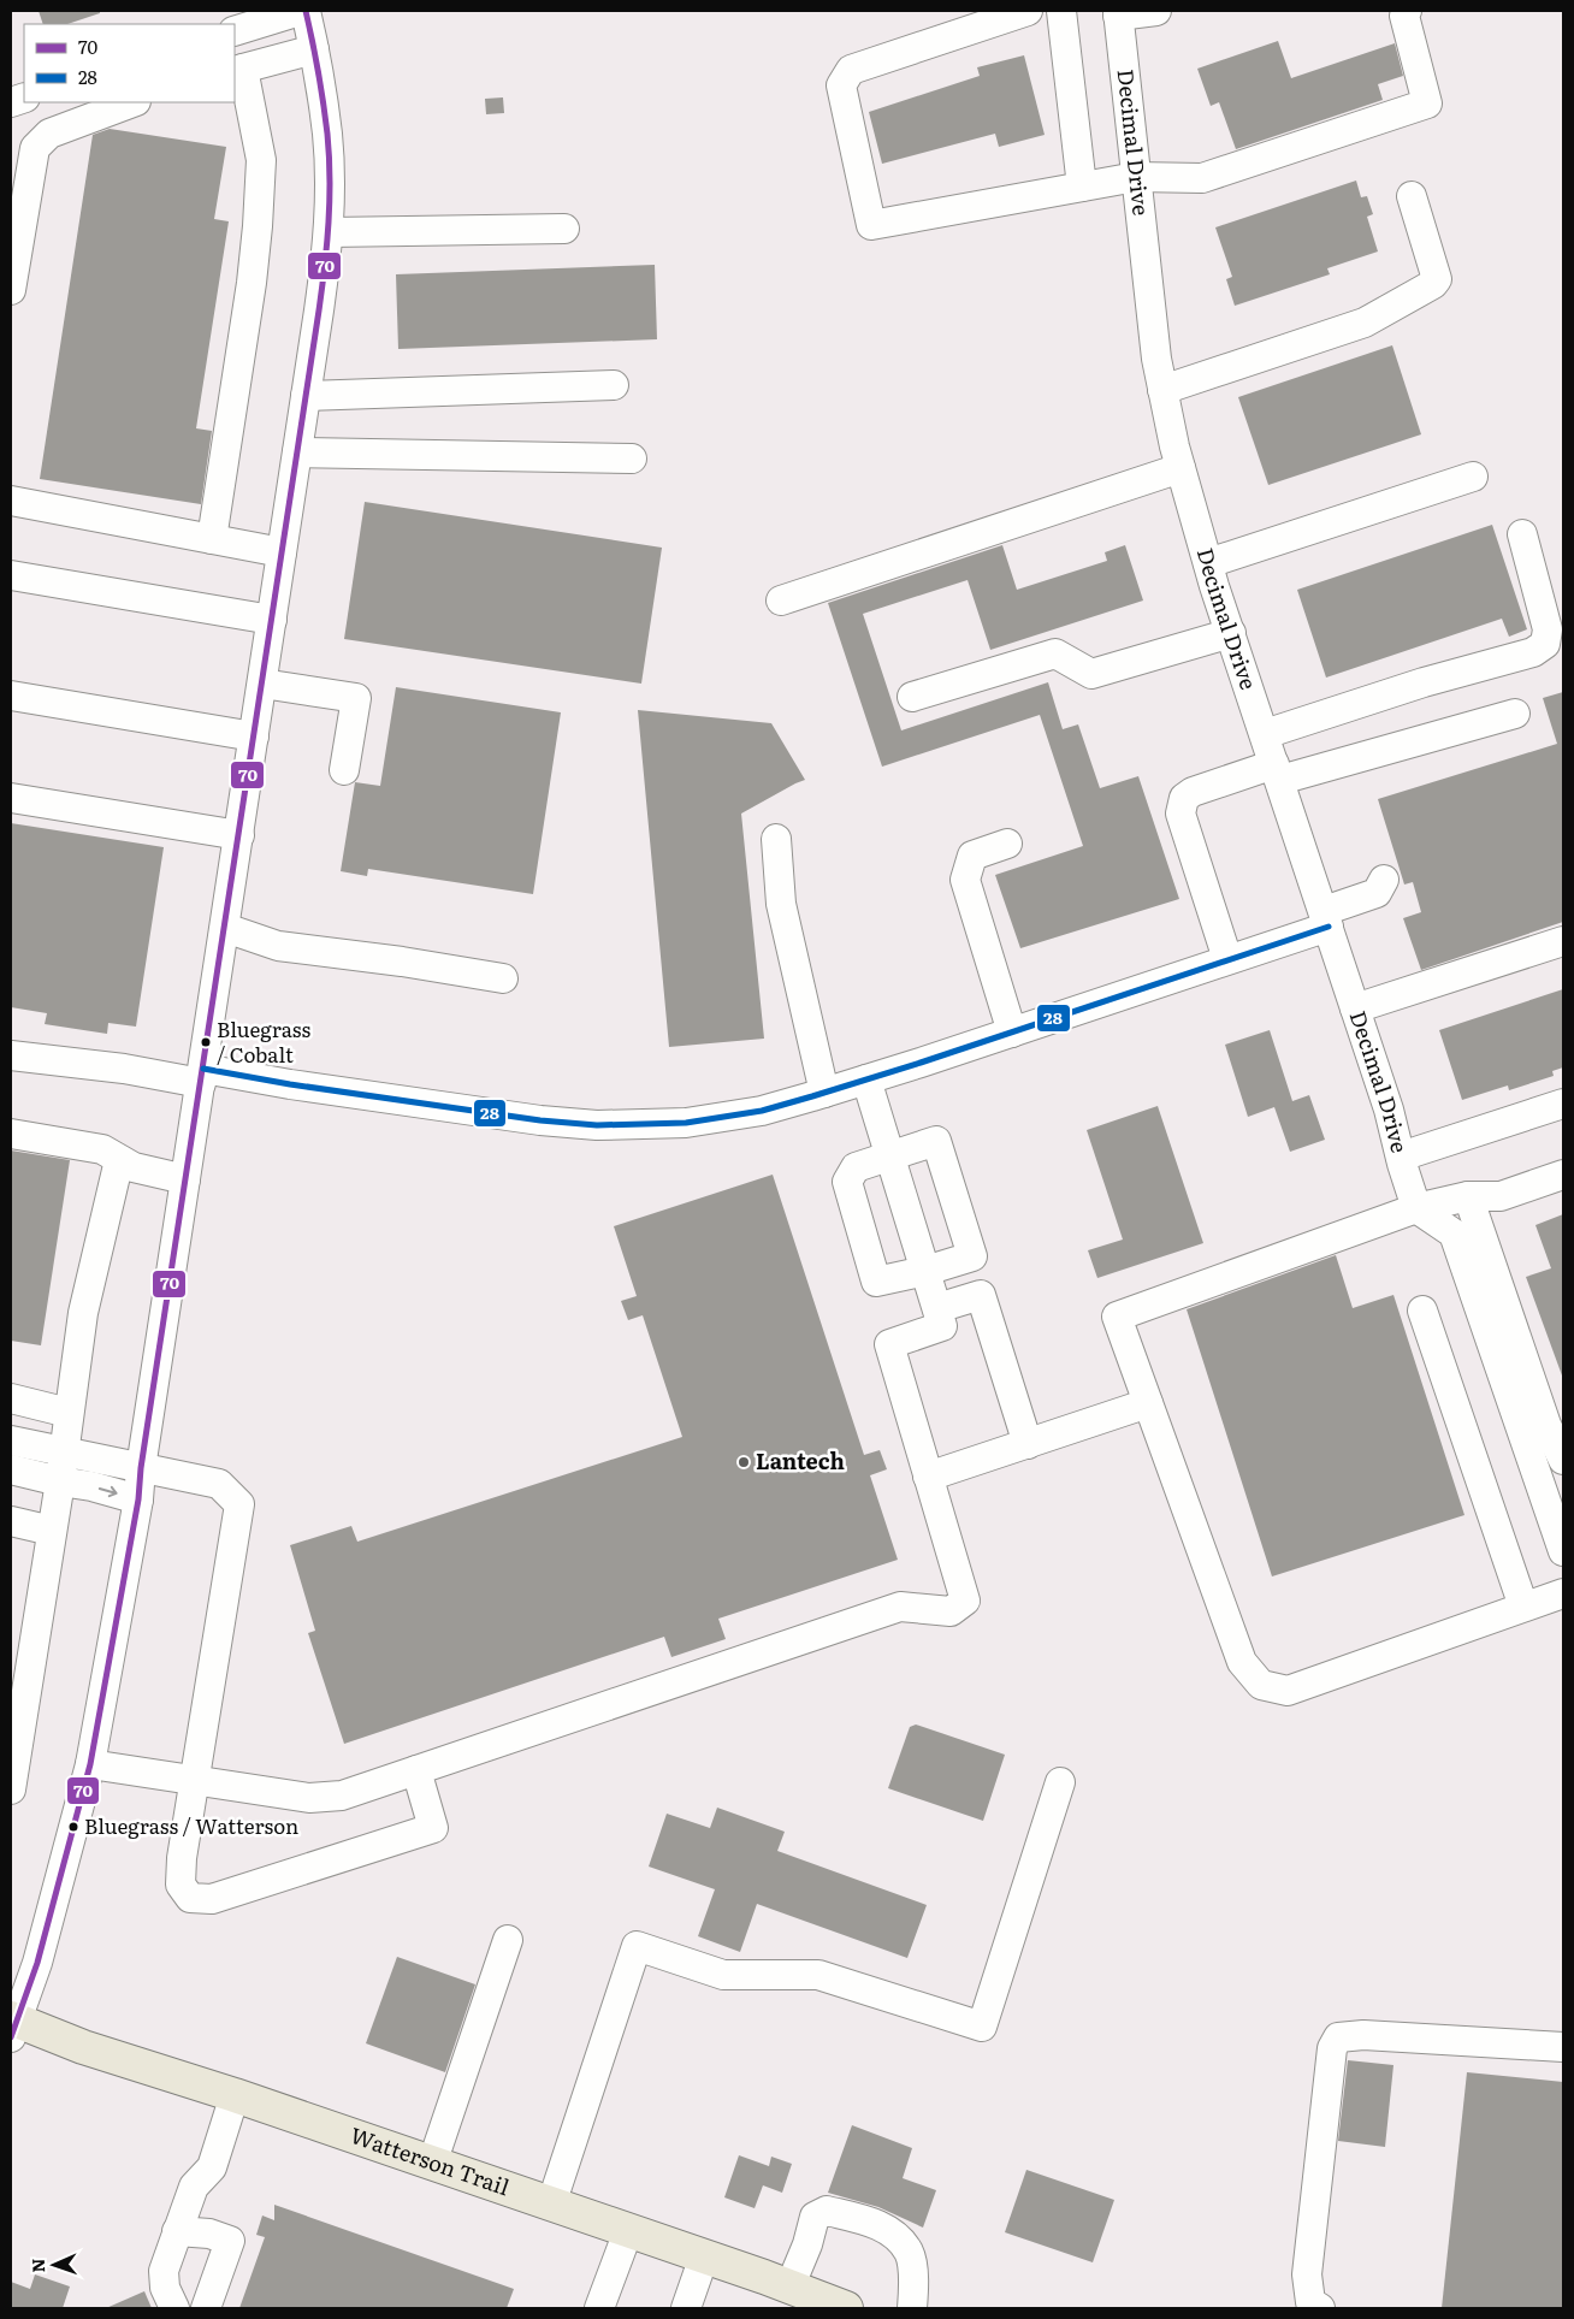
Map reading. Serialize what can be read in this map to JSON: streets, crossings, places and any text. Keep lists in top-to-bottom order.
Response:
{
  "streets": {
    "main road": ["Watterson Trail"],
    "street": ["Decimal Drive"]
  },
  "places": ["Bluegrass / Cobalt", "Lantech", "Bluegrass / Watterson"],
  "lines": ["transit line 70", "transit line 28"],
  "legend": ["70", "28"],
  "north": "left"
}
